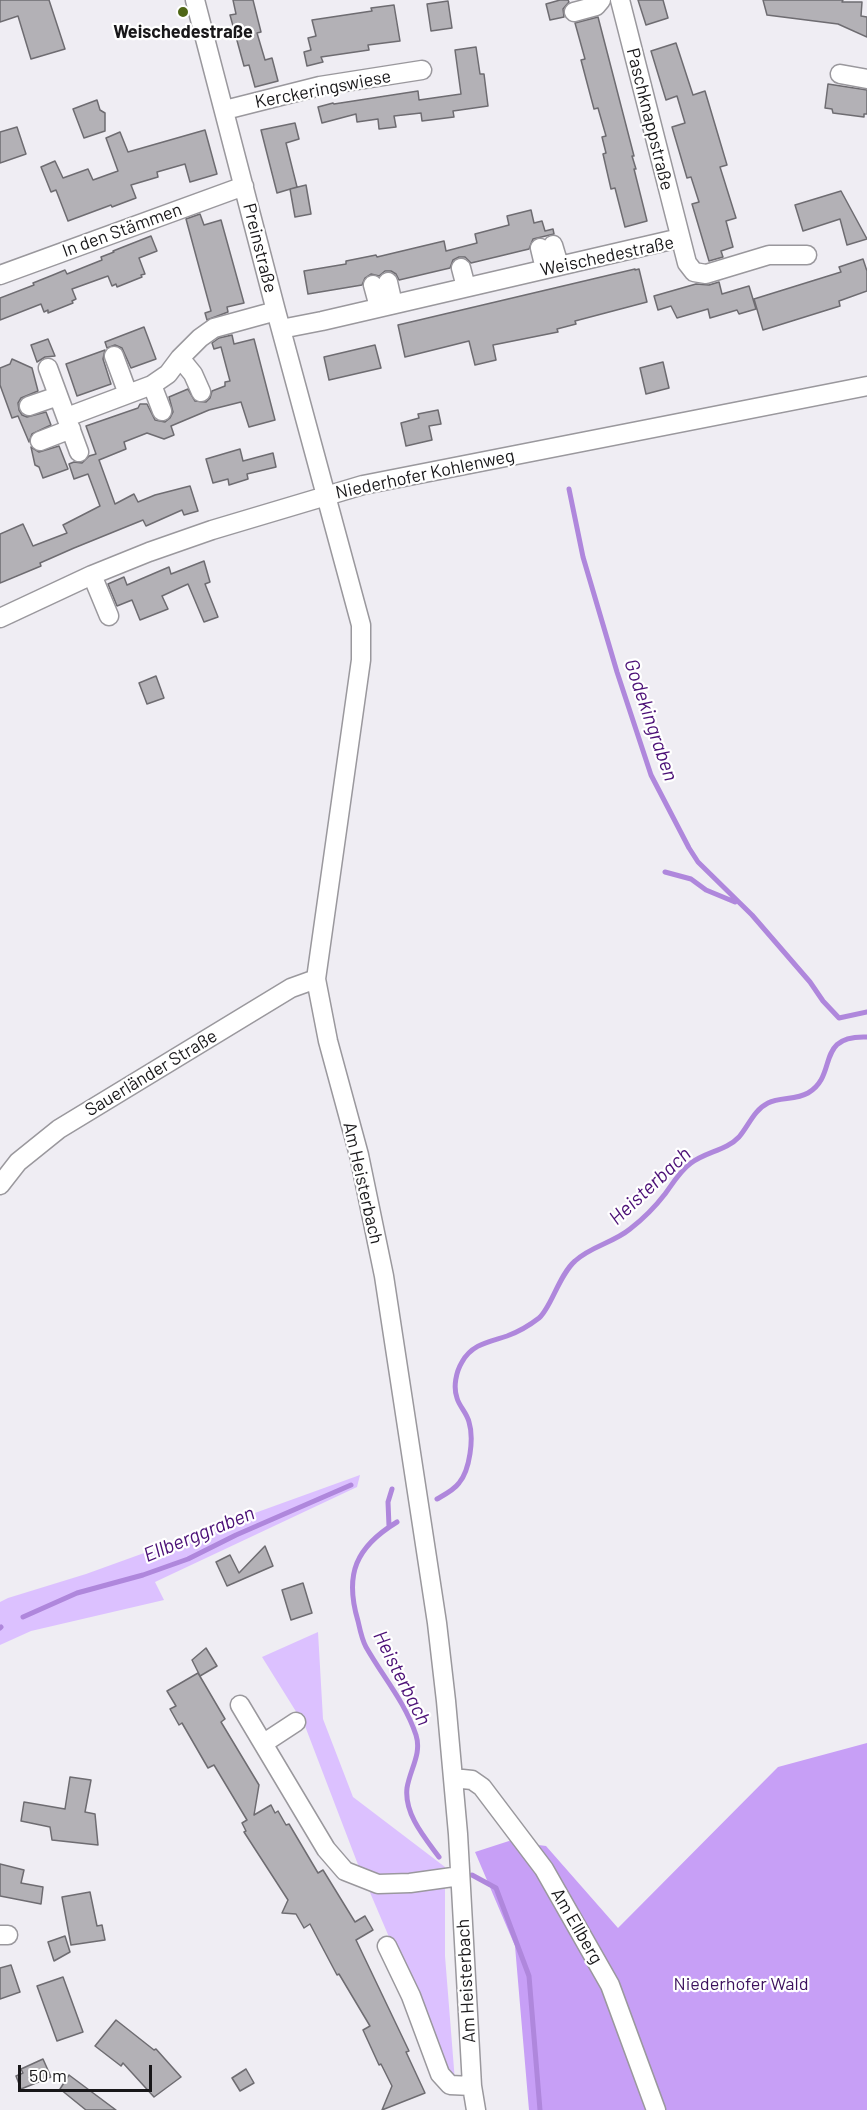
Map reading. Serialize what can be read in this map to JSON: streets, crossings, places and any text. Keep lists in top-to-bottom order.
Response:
{
  "streets": {
    "street": [
      "Kerckeringswiese",
      "Paschknappstraße",
      "In den Stämmen",
      "Preinstraße",
      "Weischedestraße",
      "Niederhofer Kohlenweg",
      "Sauerländer Straße",
      "Am Heisterbach",
      "Am Ellberg"
    ]
  },
  "crossings": [
    ["Kerckeringswiese", "Preinstraße"],
    ["Paschknappstraße", "Weischedestraße"],
    ["In den Stämmen", "Preinstraße"],
    ["Preinstraße", "Weischedestraße"],
    ["Preinstraße", "Niederhofer Kohlenweg"],
    ["Preinstraße", "Am Heisterbach"],
    ["Niederhofer Kohlenweg", "Am Heisterbach"],
    ["Sauerländer Straße", "Am Heisterbach"],
    ["Am Heisterbach", "Am Ellberg"]
  ],
  "water": ["Godekingraben", "Heisterbach", "Ellberggraben"],
  "parks": ["Niederhofer Wald"],
  "places": ["Weischedestraße"],
  "scale_bar": "50 m"
}
